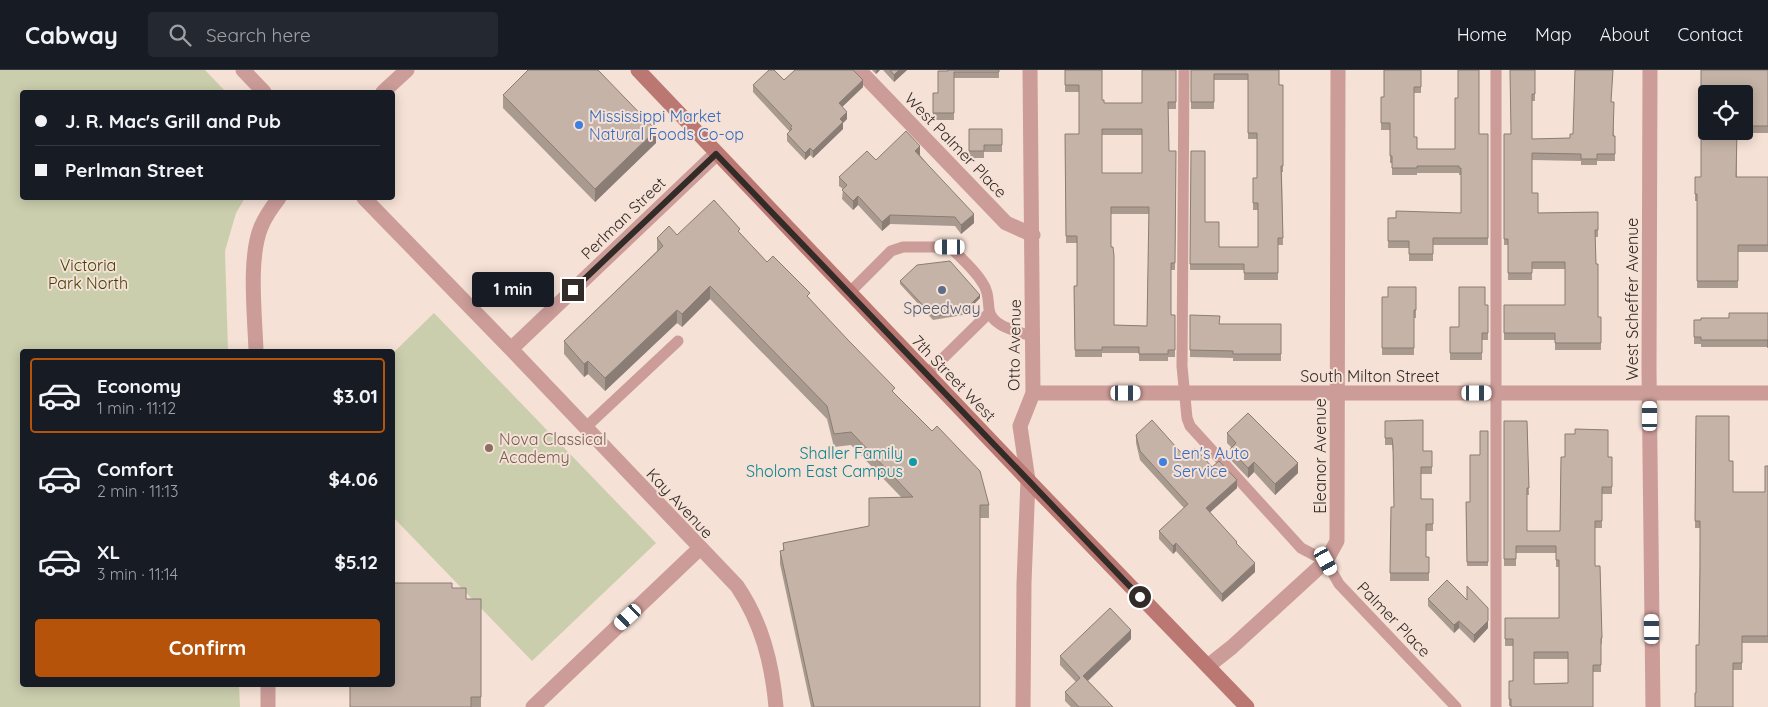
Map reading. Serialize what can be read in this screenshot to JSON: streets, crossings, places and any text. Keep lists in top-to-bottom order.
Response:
{
  "streets": {
    "main road": ["7th Street West"],
    "street": [
      "West Palmer Place",
      "Perlman Street",
      "West Scheffer Avenue",
      "Otto Avenue",
      "South Milton Street",
      "Eleanor Avenue",
      "Kay Avenue"
    ],
    "lane": ["Palmer Place"]
  },
  "crossings": [
    ["West Palmer Place", "Otto Avenue"],
    ["Perlman Street", "7th Street West"],
    ["Perlman Street", "Kay Avenue"],
    ["West Scheffer Avenue", "South Milton Street"],
    ["Otto Avenue", "South Milton Street"],
    ["Otto Avenue", "7th Street West"],
    ["South Milton Street", "Eleanor Avenue"],
    ["7th Street West", "Eleanor Avenue"],
    ["Eleanor Avenue", "Palmer Place"]
  ],
  "parks": ["Victoria Park North"],
  "places": [
    "Mississippi Market Natural Foods Co-op",
    "Speedway",
    "Nova Classical Academy",
    "Shaller Family Sholom East Campus",
    "Len's Auto Service"
  ],
  "page": {
    "header": "Cabway",
    "search": "Search here",
    "nav": [
      "Home",
      "Map",
      "About",
      "Contact"
    ],
    "banner": ["J. R. Mac's Grill and Pub", "Perlman Street"],
    "bubble": "1 min",
    "list": [
      {
        "name": "Economy",
        "note": "1 min · 11:12",
        "value": "$3.01"
      },
      {
        "name": "Comfort",
        "note": "2 min · 11:13",
        "value": "$4.06"
      },
      {
        "name": "XL",
        "note": "3 min · 11:14",
        "value": "$5.12"
      }
    ],
    "buttons": "Confirm"
  }
}
